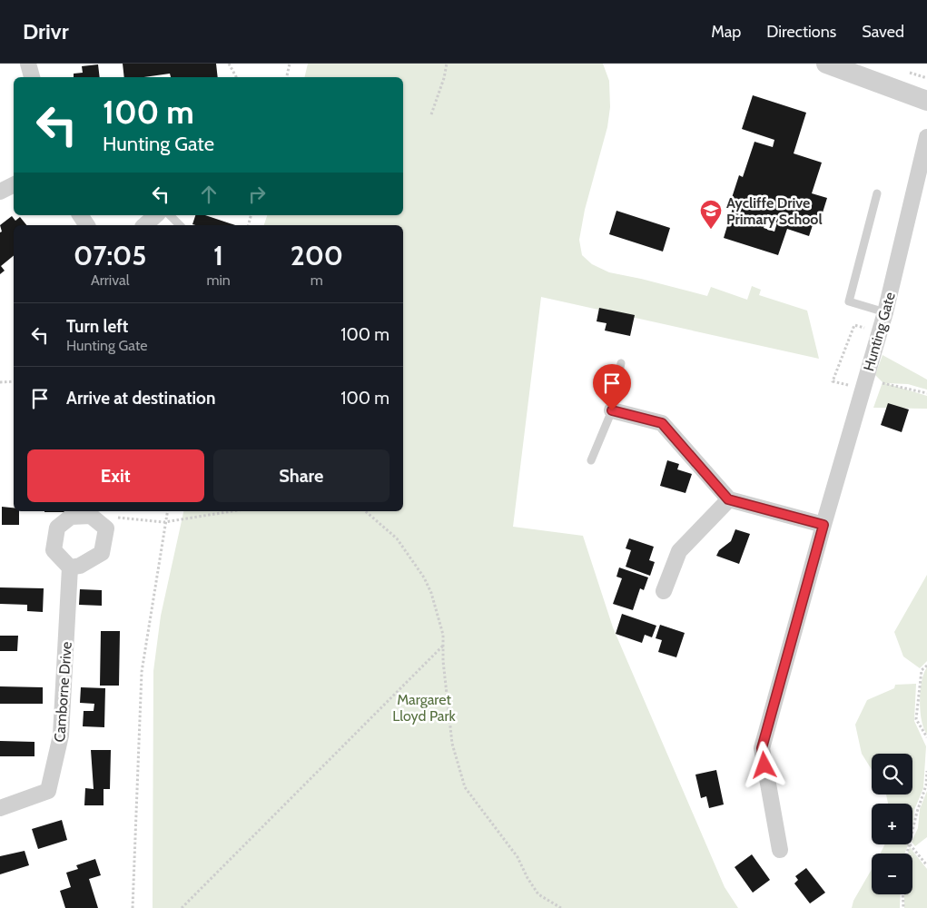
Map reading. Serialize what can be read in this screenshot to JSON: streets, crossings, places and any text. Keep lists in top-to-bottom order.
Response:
{
  "streets": {
    "street": ["Hunting Gate", "Camborne Drive"]
  },
  "parks": ["Margaret Lloyd Park"],
  "places": {
    "school or university": ["Aycliffe Drive Primary School"]
  },
  "page": {
    "header": "Drivr",
    "nav": ["Map", "Directions", "Saved"],
    "turn": ["100 m", "Hunting Gate"],
    "eta": [
      "07:05",
      "Arrival",
      "1",
      "min",
      "200",
      "m"
    ],
    "list": [
      {
        "name": "Turn left",
        "note": "Hunting Gate",
        "value": "100 m"
      },
      {
        "name": "Arrive at destination",
        "value": "100 m"
      }
    ],
    "buttons": ["Exit", "Share"],
    "map_buttons": ["+", "−"]
  }
}
